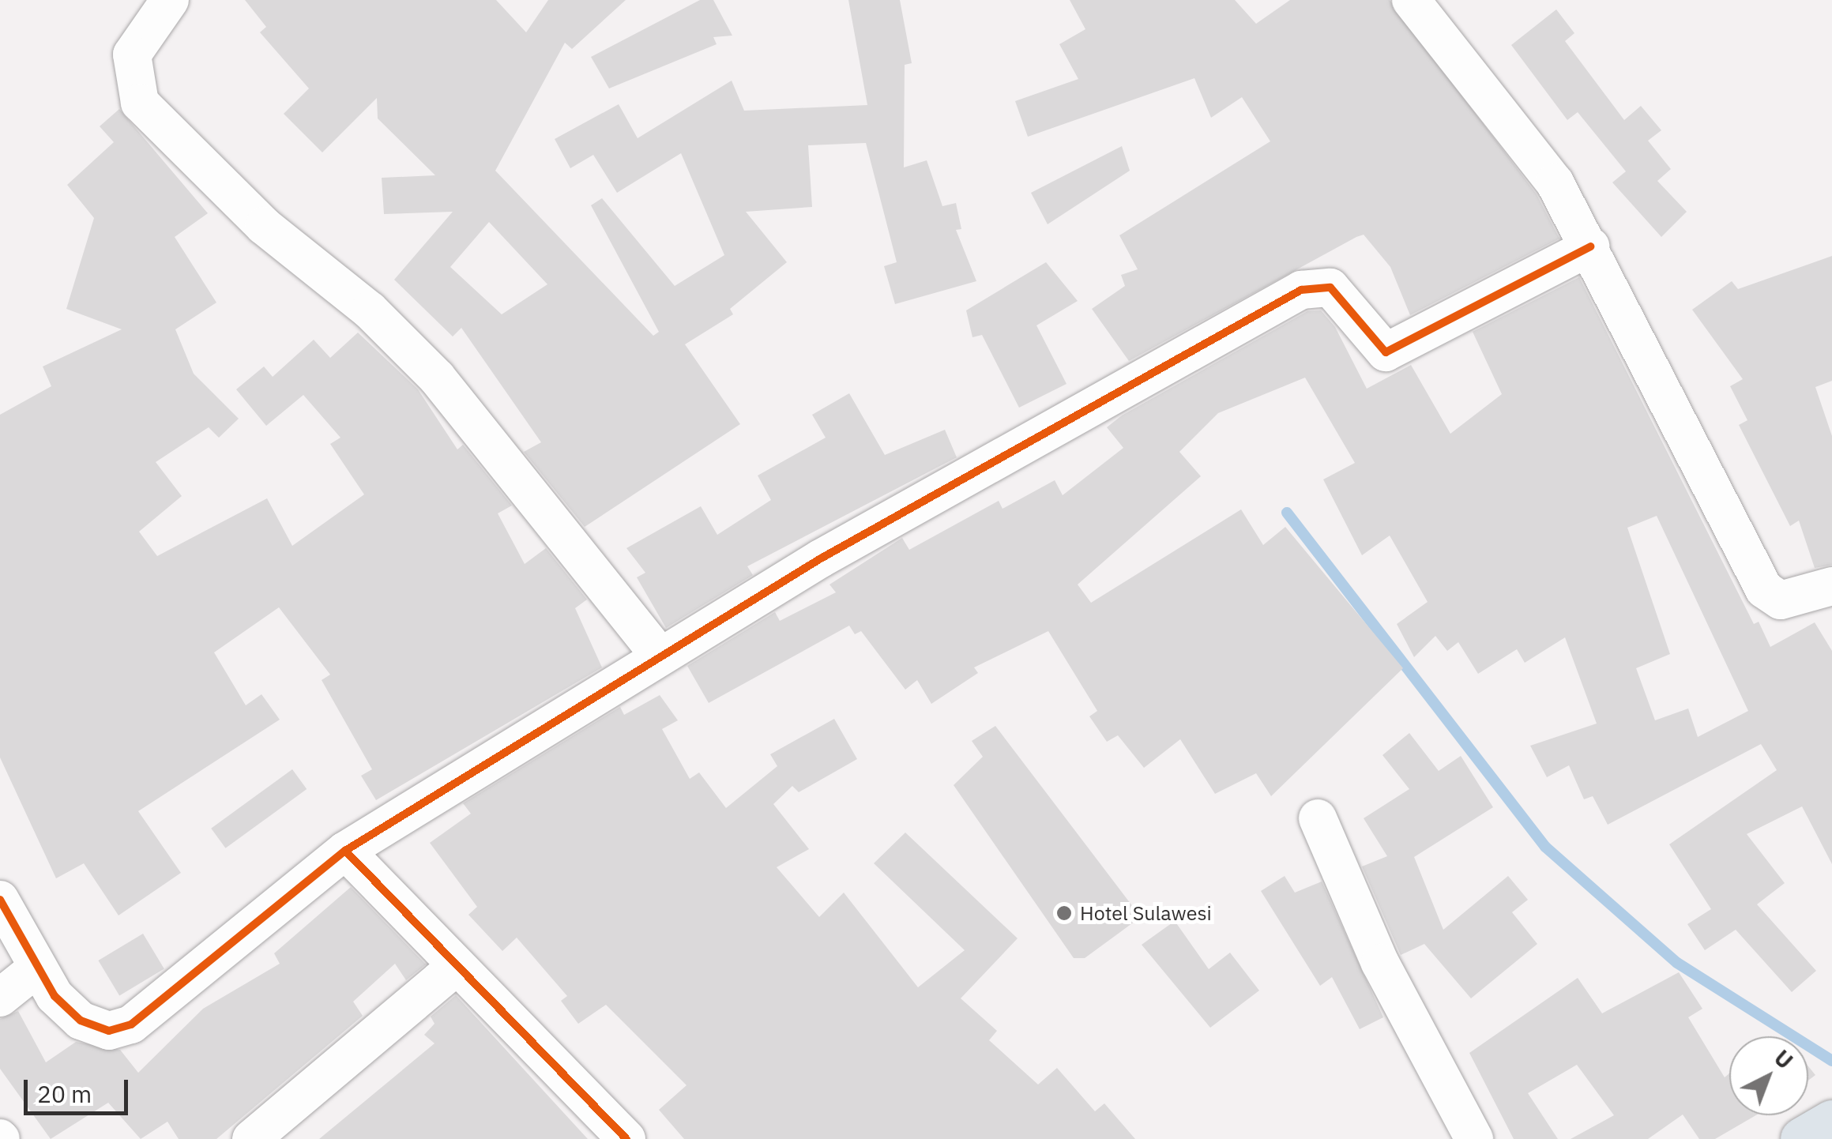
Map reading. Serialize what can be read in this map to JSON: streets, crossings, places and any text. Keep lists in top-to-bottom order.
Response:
{
  "places": ["Hotel Sulawesi"],
  "scale_bar": "20 m",
  "north": "top right"
}
